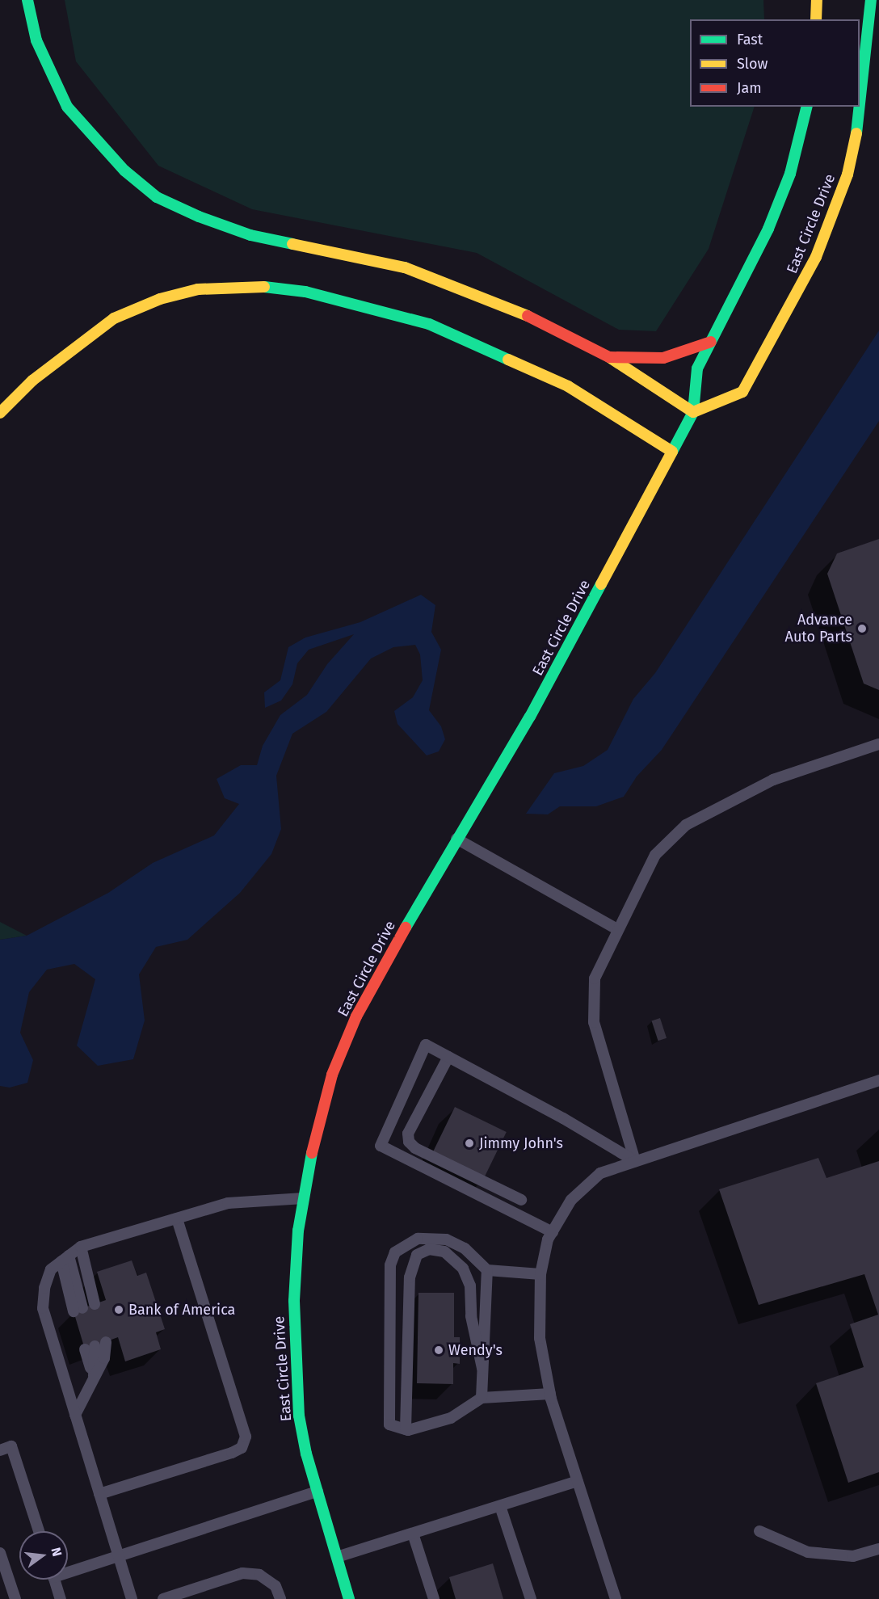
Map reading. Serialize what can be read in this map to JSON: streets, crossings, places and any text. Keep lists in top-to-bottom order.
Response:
{
  "streets": {
    "main road": ["East Circle Drive"]
  },
  "places": [
    "Advance Auto Parts",
    "Jimmy John's",
    "Bank of America",
    "Wendy's"
  ],
  "legend": ["Fast", "Slow", "Jam"],
  "north": "right"
}
